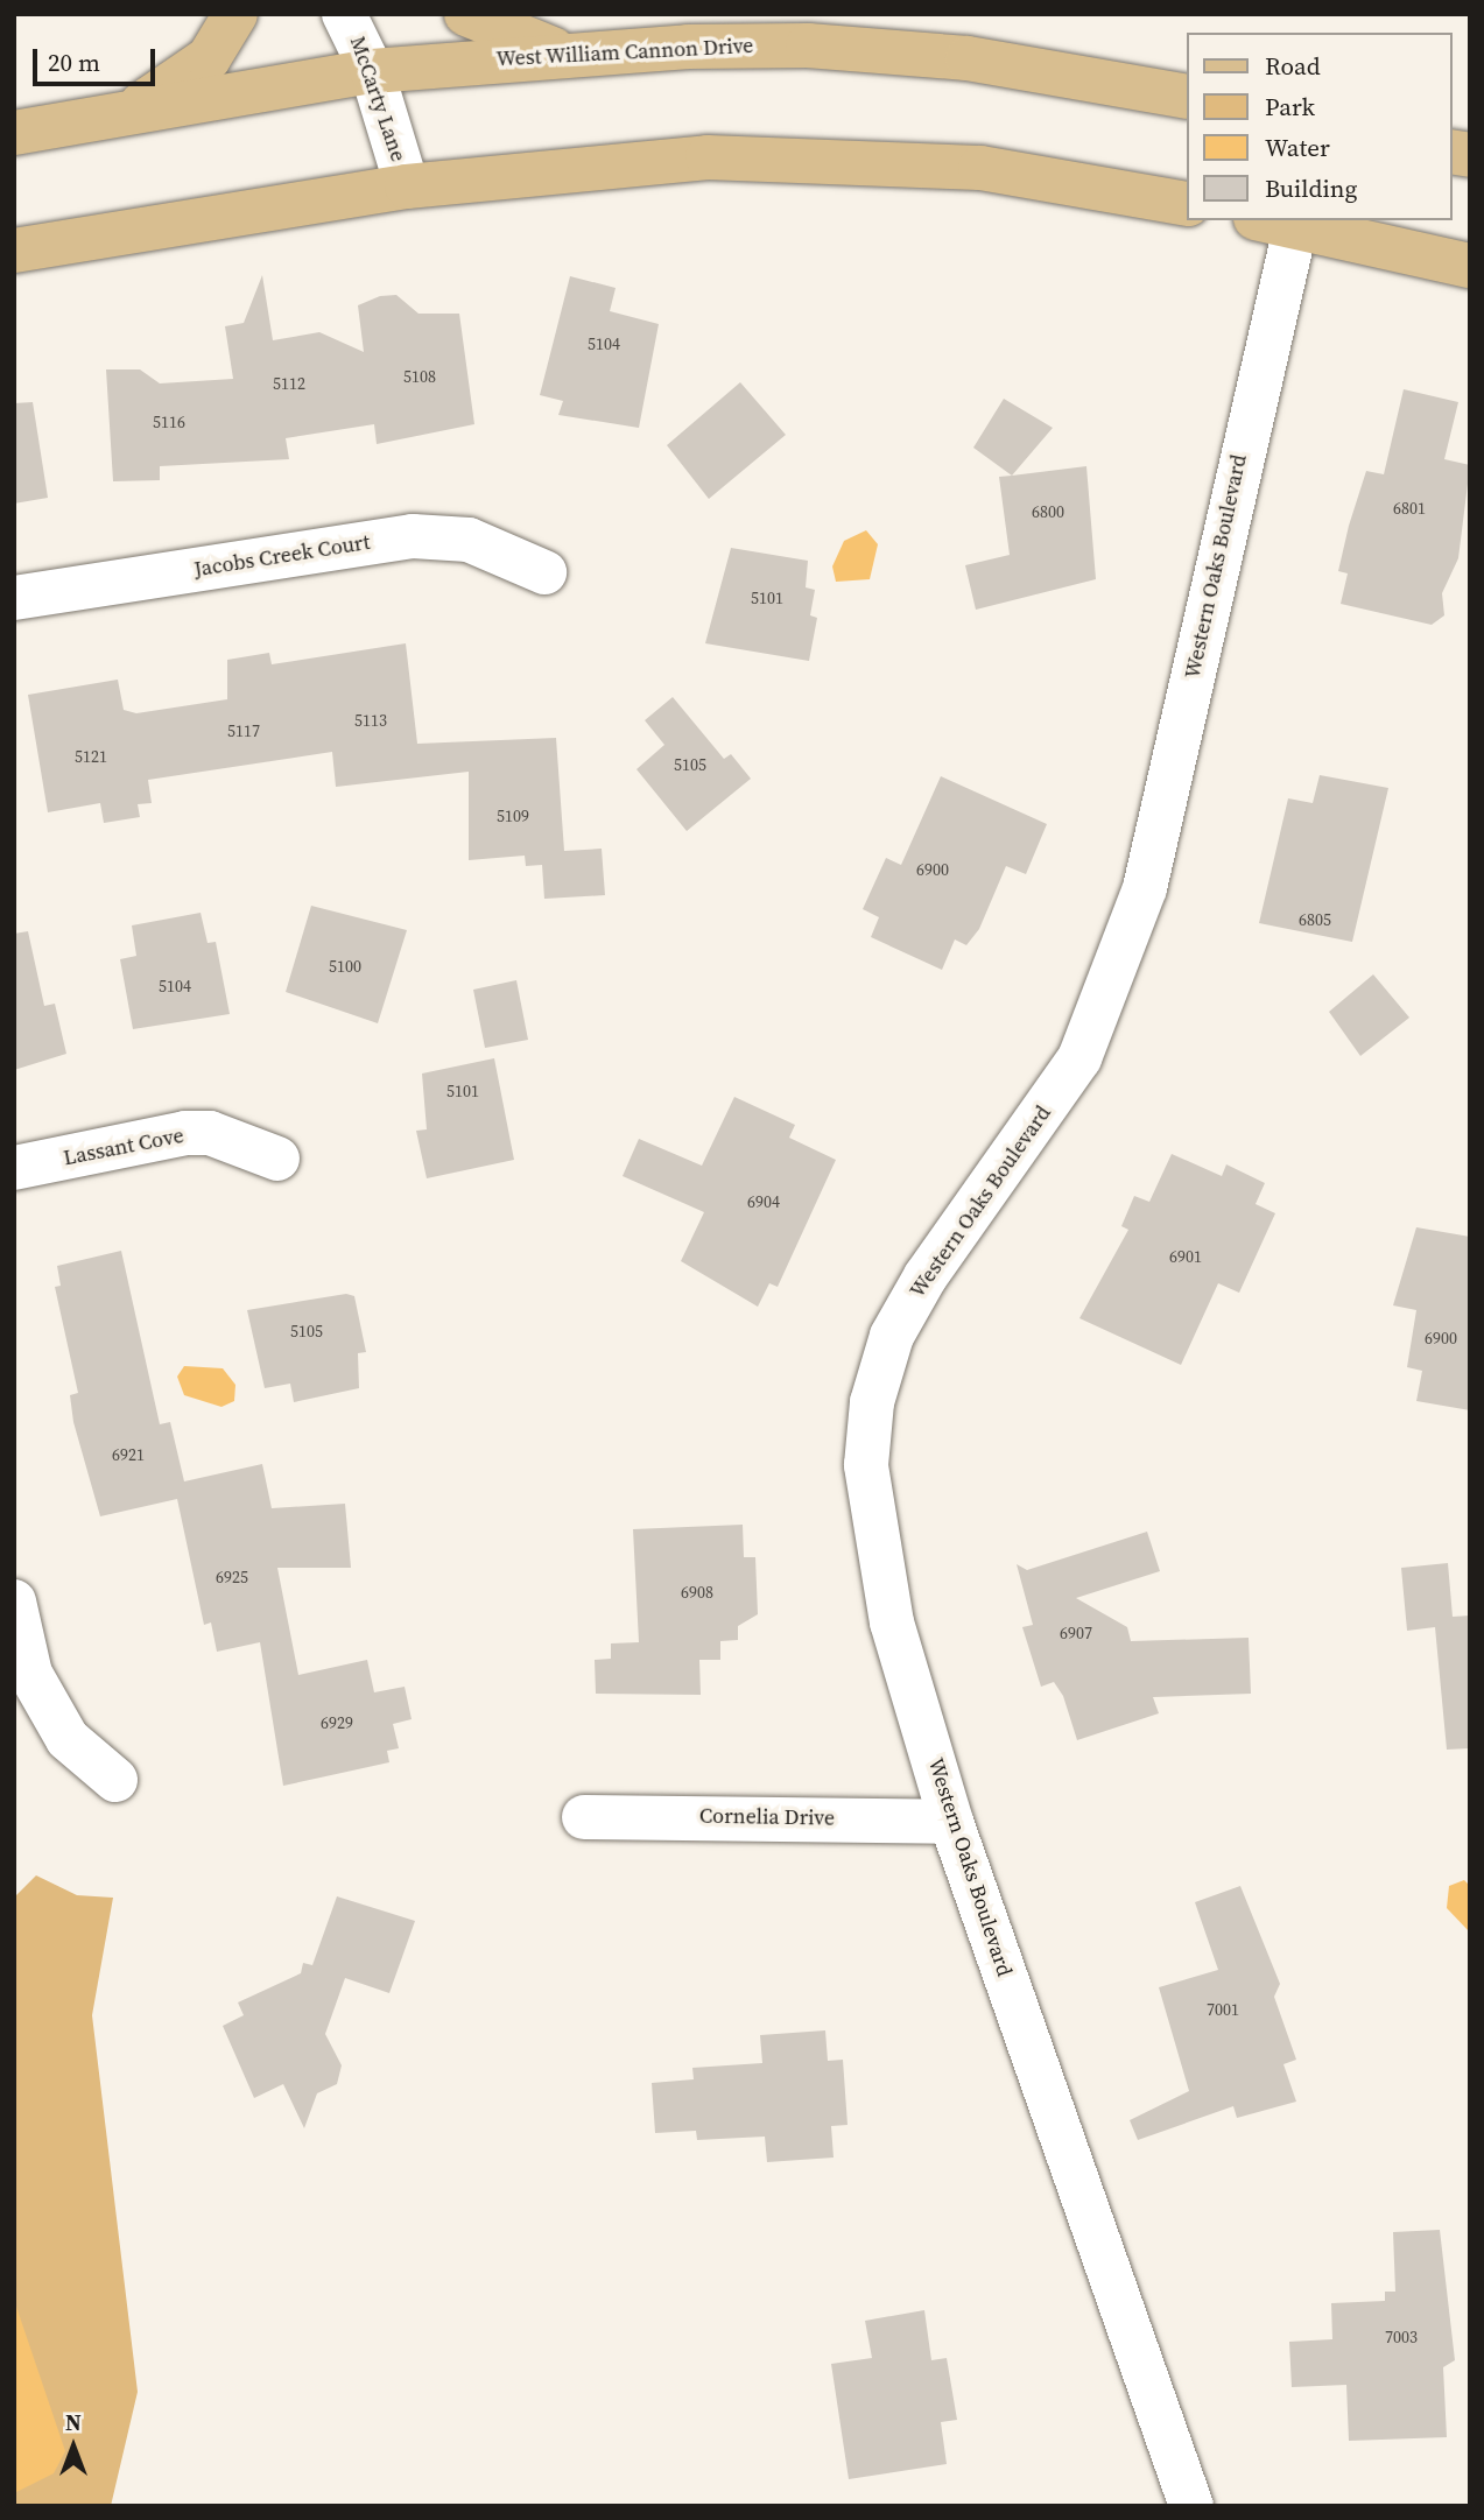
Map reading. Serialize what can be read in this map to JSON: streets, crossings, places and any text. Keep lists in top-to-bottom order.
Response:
{
  "streets": {
    "main road": ["West William Cannon Drive"],
    "street": [
      "McCarty Lane",
      "Jacobs Creek Court",
      "Western Oaks Boulevard",
      "Lassant Cove",
      "Cornelia Drive"
    ]
  },
  "crossings": [
    ["West William Cannon Drive", "McCarty Lane"],
    ["Western Oaks Boulevard", "Cornelia Drive"]
  ],
  "house_numbers": [
    "5104",
    "5108",
    "5112",
    "5116",
    "6801",
    "6800",
    "5101",
    "5113",
    "5117",
    "5121",
    "5105",
    "5109",
    "6900",
    "6805",
    "5100",
    "5104",
    "5101",
    "6904",
    "6901",
    "5105",
    "6900",
    "6921",
    "6925",
    "6908",
    "6907",
    "6929",
    "7001",
    "7003"
  ],
  "legend": [
    "Road",
    "Park",
    "Water",
    "Building"
  ],
  "scale_bar": "20 m",
  "north": "top"
}
